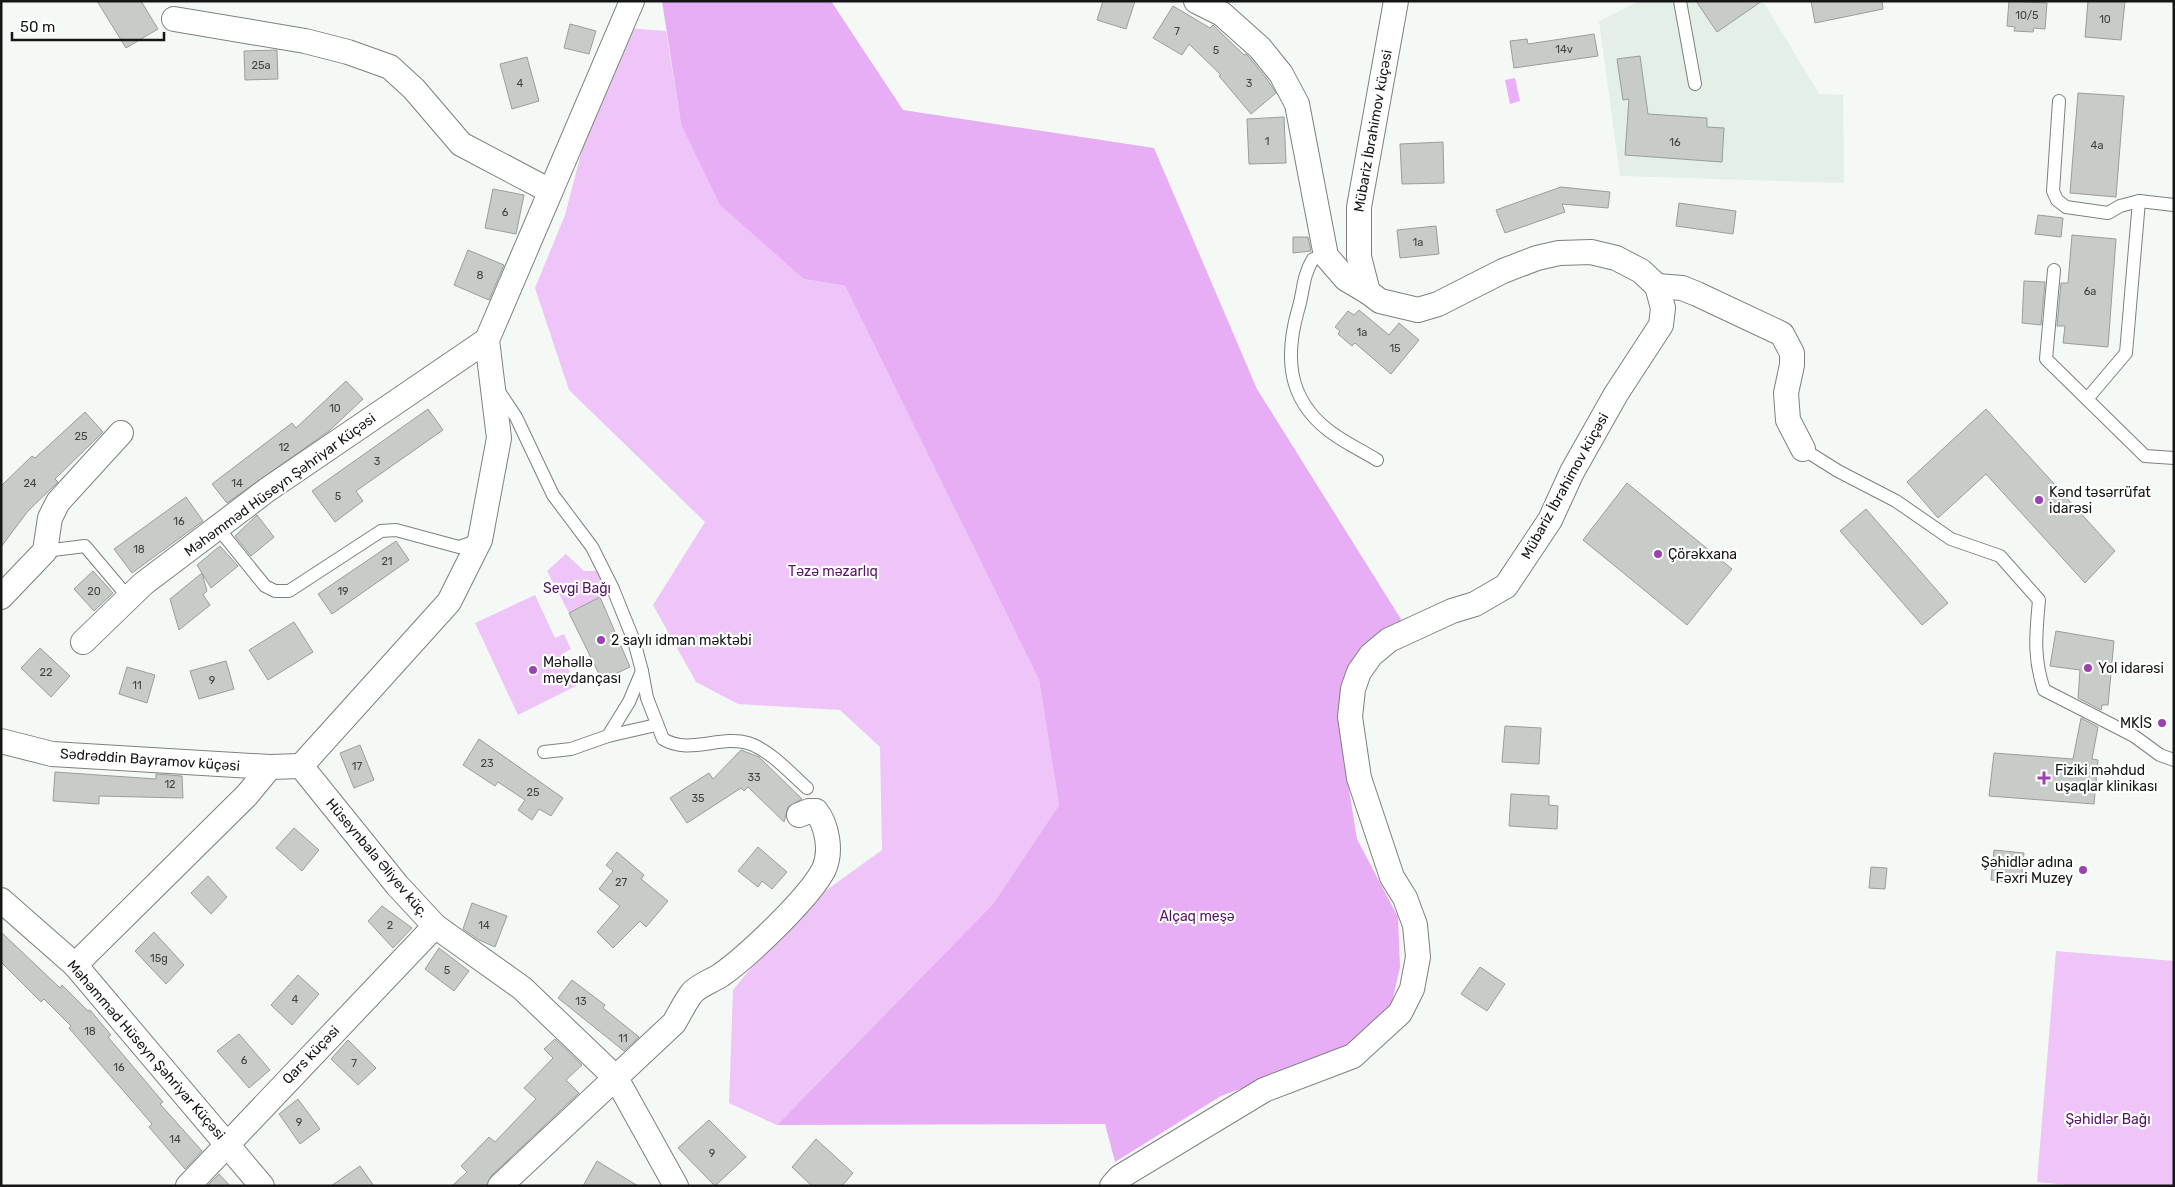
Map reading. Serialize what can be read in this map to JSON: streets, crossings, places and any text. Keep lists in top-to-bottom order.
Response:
{
  "streets": {
    "street": [
      "Mübariz İbrahimov küçəsi",
      "Məhəmməd Hüseyn Şəhriyar Küçəsi",
      "Sədrəddin Bayramov küçəsi",
      "Hüseynbala Əliyev küç.",
      "Qars küçəsi"
    ]
  },
  "crossings": [
    ["Məhəmməd Hüseyn Şəhriyar Küçəsi", "Qars küçəsi"],
    ["Sədrəddin Bayramov küçəsi", "Hüseynbala Əliyev küç."],
    ["Hüseynbala Əliyev küç.", "Qars küçəsi"]
  ],
  "parks": [
    "Təzə məzarlıq",
    "Sevgi Bağı",
    "Alçaq meşə",
    "Şəhidlər Bağı"
  ],
  "places": {
    "other": [
      "Kənd təsərrüfat idarəsi",
      "Çörəkxana",
      "2 saylı idman məktəbi",
      "Yol idarəsi",
      "Məhəllə meydançası",
      "MKİS",
      "Şəhidlər adına Fəxri Muzey"
    ],
    "health": ["Fiziki məhdud uşaqlar klinikası"]
  },
  "house_numbers": [
    "10/5",
    "10",
    "7",
    "14v",
    "5",
    "25а",
    "4",
    "3",
    "1",
    "16",
    "4a",
    "6",
    "1а",
    "8",
    "6a",
    "1а",
    "15",
    "10",
    "25",
    "12",
    "3",
    "24",
    "14",
    "5",
    "16",
    "18",
    "21",
    "20",
    "19",
    "22",
    "9",
    "11",
    "23",
    "17",
    "33",
    "12",
    "25",
    "35",
    "27",
    "2",
    "14",
    "15g",
    "5",
    "4",
    "13",
    "18",
    "11",
    "6",
    "7",
    "16",
    "9",
    "14",
    "9"
  ],
  "scale_bar": "50 m"
}
